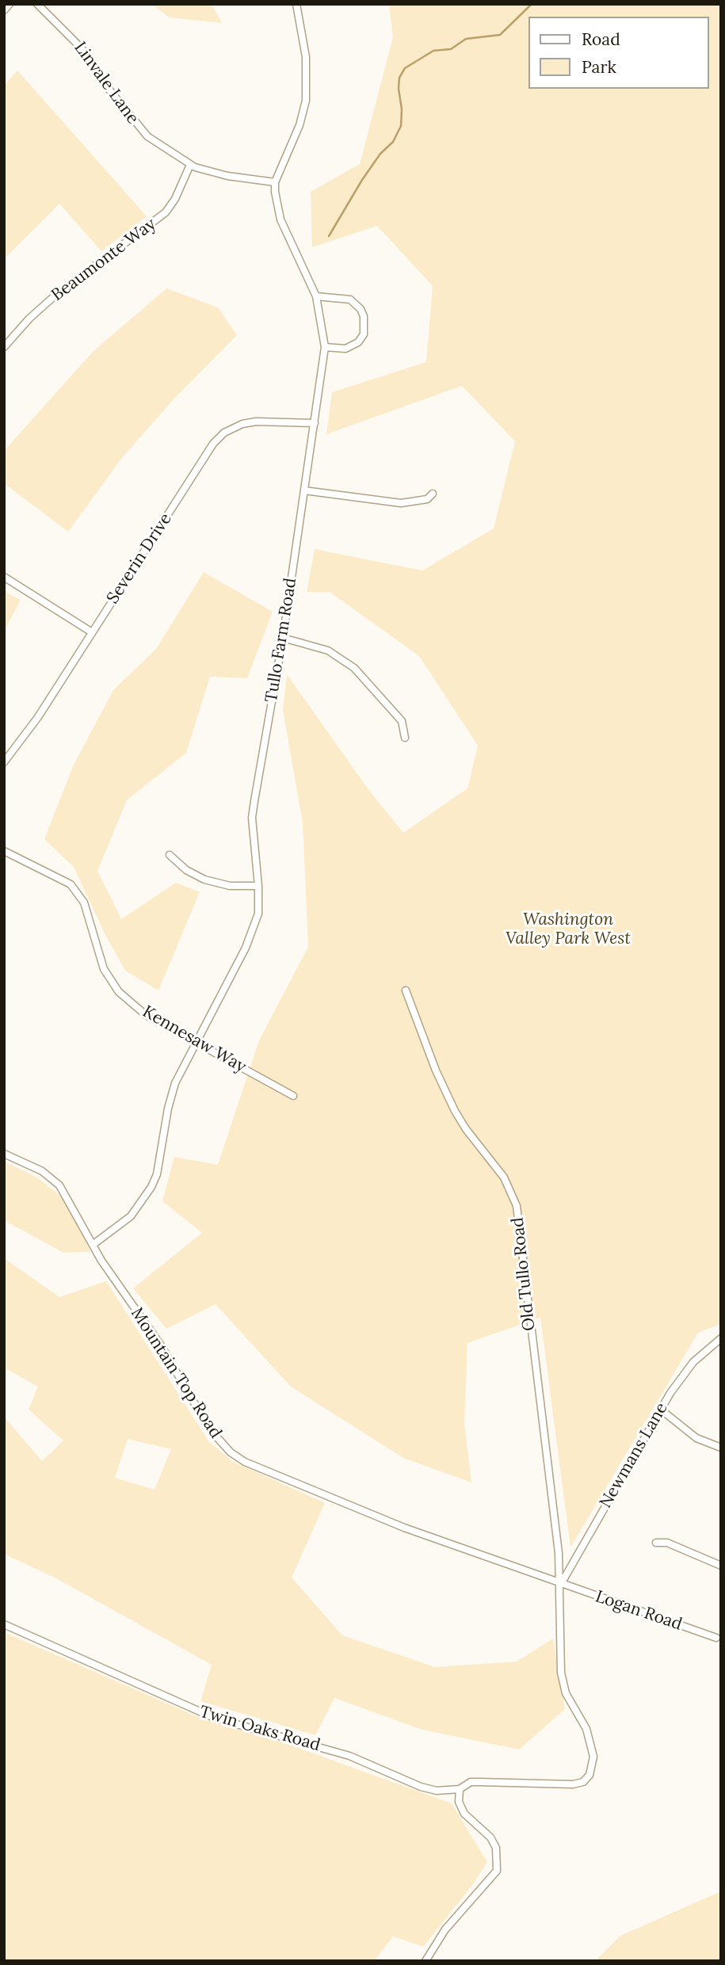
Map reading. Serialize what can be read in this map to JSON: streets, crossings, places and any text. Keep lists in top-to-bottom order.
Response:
{
  "streets": {
    "street": [
      "Linvale Lane",
      "Beaumonte Way",
      "Severin Drive",
      "Tullo Farm Road",
      "Kennesaw Way",
      "Old Tullo Road",
      "Mountain Top Road",
      "Newmans Lane",
      "Logan Road",
      "Twin Oaks Road"
    ]
  },
  "crossings": [
    ["Linvale Lane", "Beaumonte Way"],
    ["Linvale Lane", "Tullo Farm Road"],
    ["Severin Drive", "Tullo Farm Road"],
    ["Tullo Farm Road", "Kennesaw Way"],
    ["Tullo Farm Road", "Mountain Top Road"],
    ["Old Tullo Road", "Mountain Top Road"],
    ["Old Tullo Road", "Newmans Lane"],
    ["Old Tullo Road", "Logan Road"],
    ["Old Tullo Road", "Twin Oaks Road"],
    ["Mountain Top Road", "Newmans Lane"],
    ["Mountain Top Road", "Logan Road"],
    ["Newmans Lane", "Logan Road"]
  ],
  "parks": ["Washington Valley Park West"],
  "legend": ["Road", "Park"]
}
